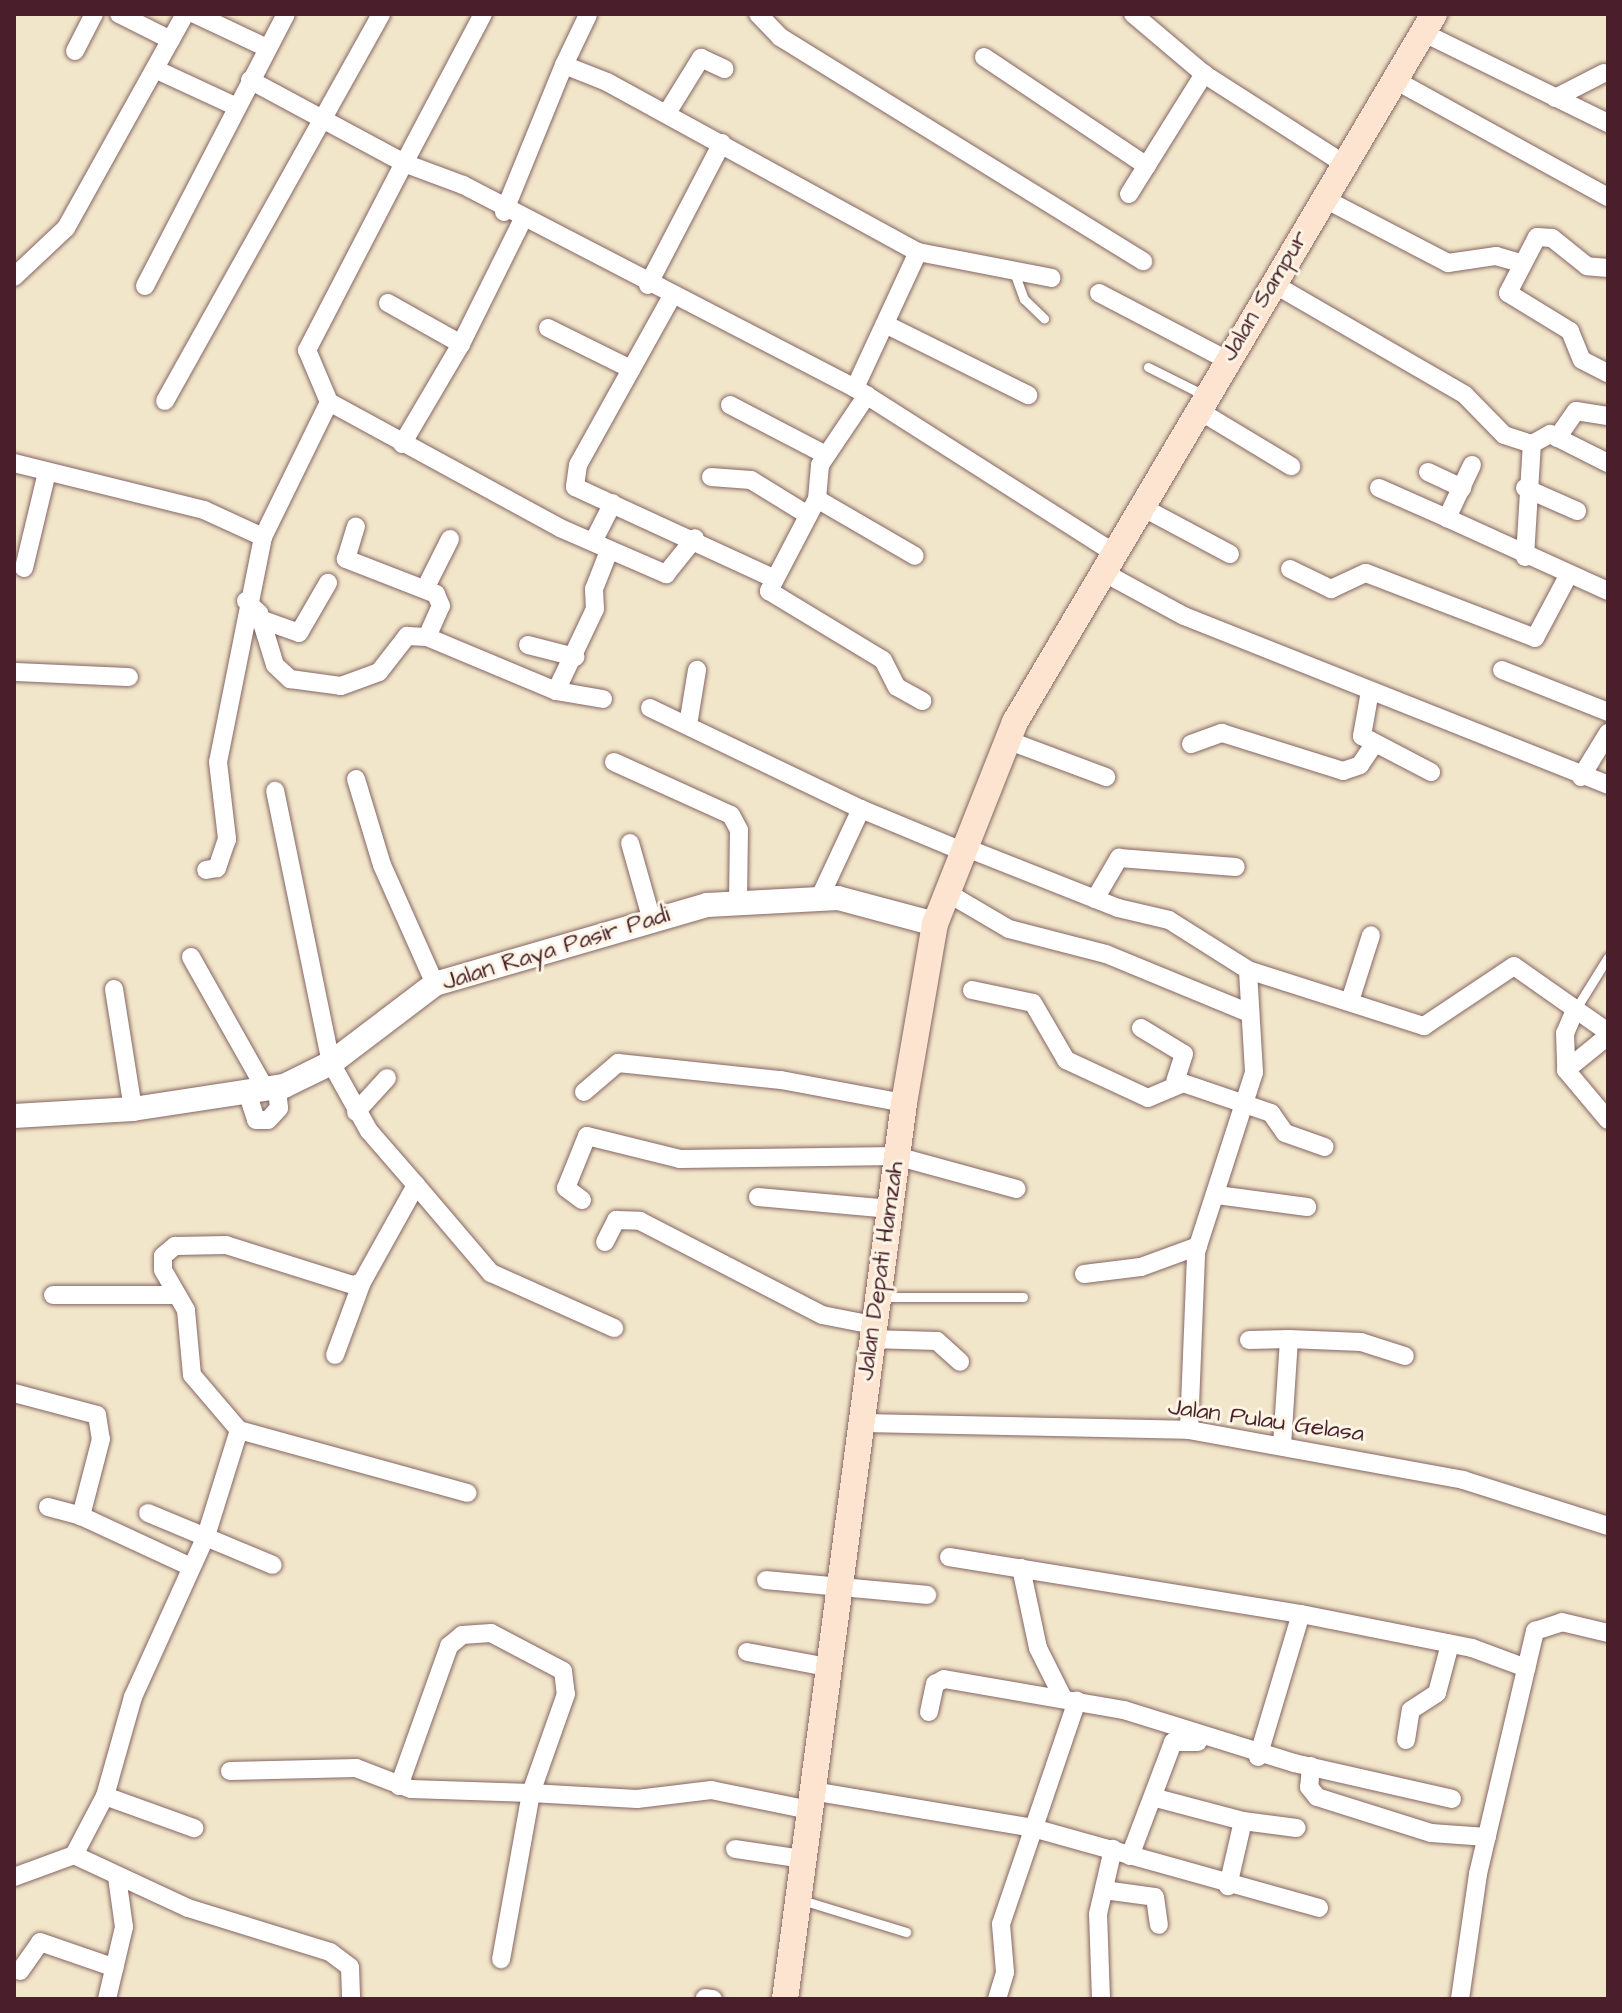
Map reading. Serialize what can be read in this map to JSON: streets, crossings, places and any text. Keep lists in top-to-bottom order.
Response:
{
  "streets": {
    "main road": ["Jalan Sampur", "Jalan Depati Hamzah"],
    "street": ["Jalan Raya Pasir Padi", "Jalan Pulau Gelasa"]
  },
  "crossings": [
    ["Jalan Sampur", "Jalan Depati Hamzah"],
    ["Jalan Raya Pasir Padi", "Jalan Depati Hamzah"],
    ["Jalan Depati Hamzah", "Jalan Pulau Gelasa"]
  ]
}
